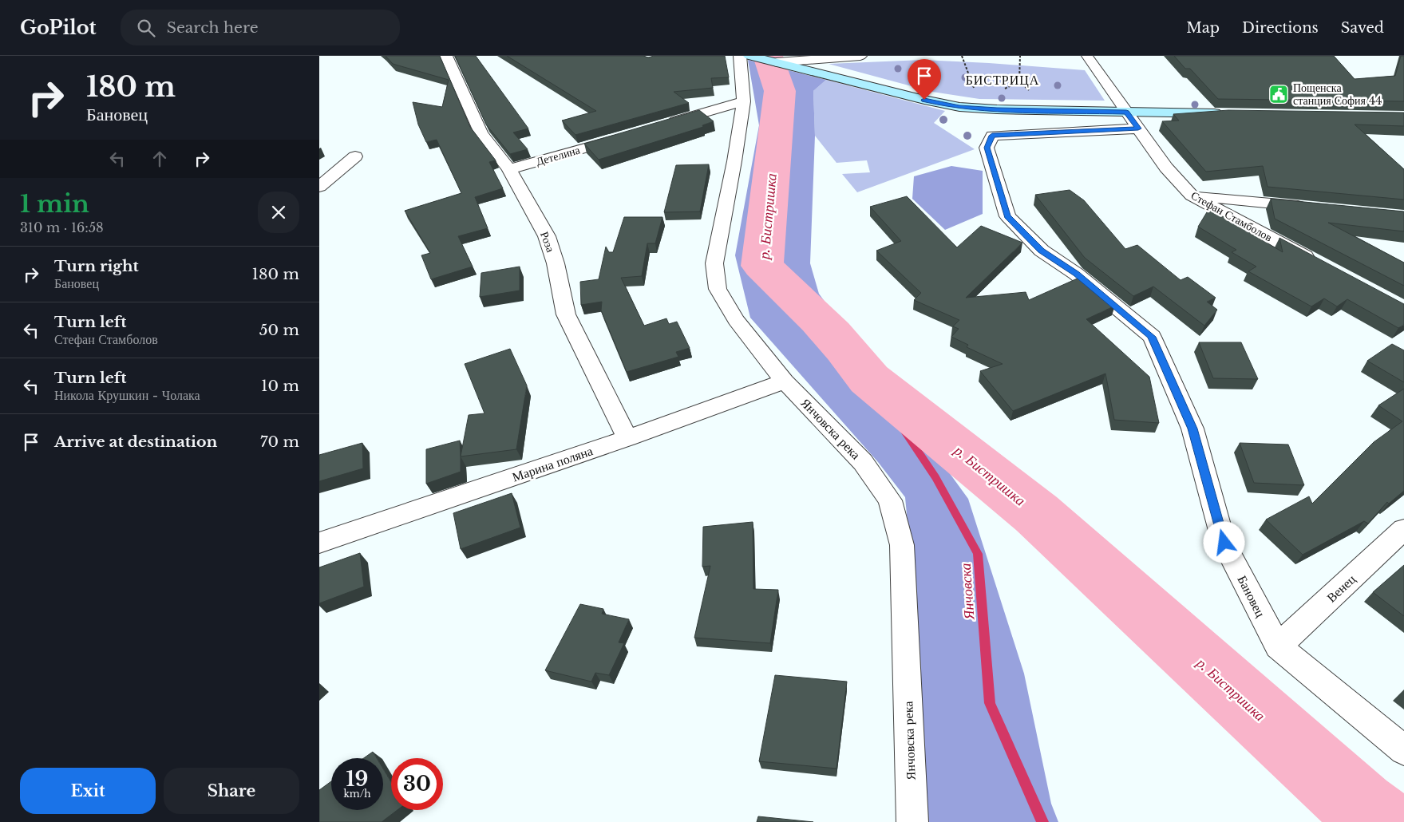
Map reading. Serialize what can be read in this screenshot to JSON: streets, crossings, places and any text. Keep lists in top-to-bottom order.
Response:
{
  "streets": {
    "street": [
      "Детелина",
      "Стефан Стамболов",
      "Роза",
      "Янчовска река",
      "Марина поляна",
      "Венец",
      "Бановец"
    ]
  },
  "crossings": [
    ["Детелина", "Роза"],
    ["Стефан Стамболов", "Бановец"],
    ["Роза", "Марина поляна"],
    ["Янчовска река", "Марина поляна"],
    ["Венец", "Бановец"]
  ],
  "districts": ["БИСТРИЦА"],
  "water": ["р. Бистришка", "Янчовска"],
  "places": {
    "public building": ["Пощенска станция София 44"]
  },
  "page": {
    "header": "GoPilot",
    "search": "Search here",
    "nav": ["Map", "Directions", "Saved"],
    "turn": ["180 m", "Бановец"],
    "heading": ["1 min", "310 m · 16:58"],
    "list": [
      {
        "name": "Turn right",
        "note": "Бановец",
        "value": "180 m"
      },
      {
        "name": "Turn left",
        "note": "Стефан Стамболов",
        "value": "50 m"
      },
      {
        "name": "Turn left",
        "note": "Никола Крушкин - Чолака",
        "value": "10 m"
      },
      {
        "name": "Arrive at destination",
        "value": "70 m"
      }
    ],
    "speed": "19 km/h",
    "limit": "30",
    "buttons": ["Exit", "Share"]
  }
}
